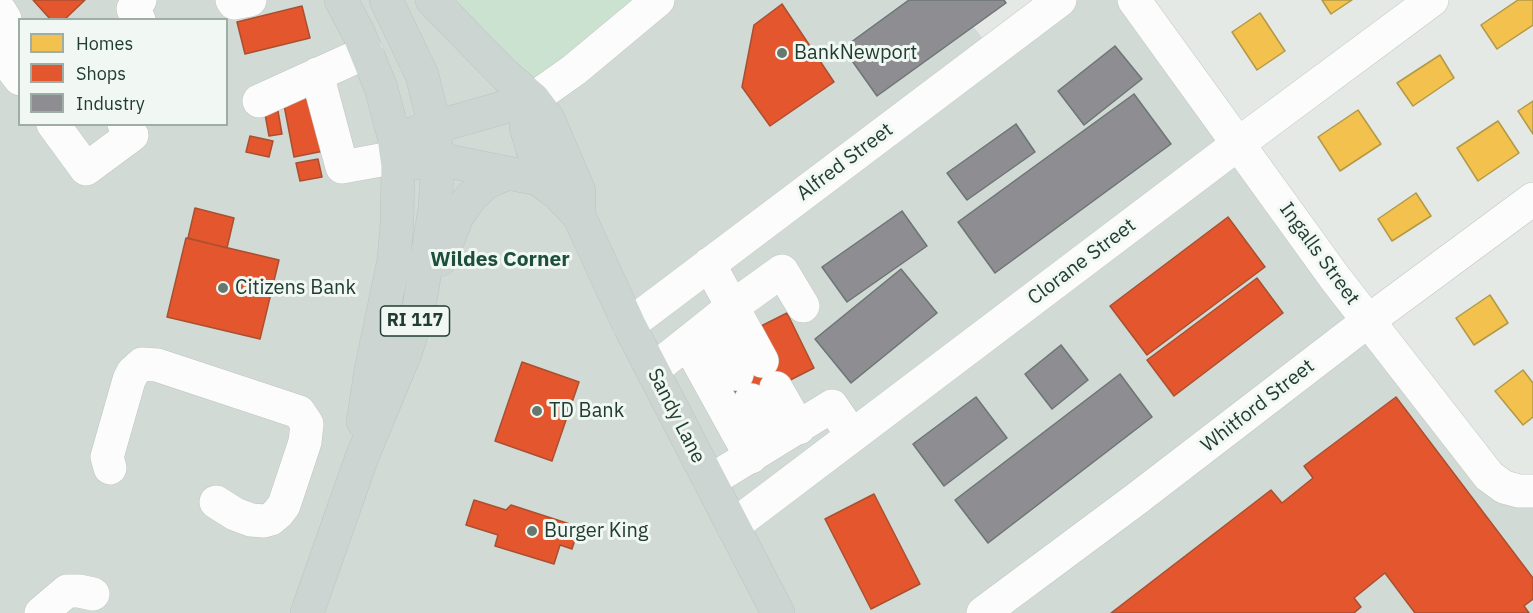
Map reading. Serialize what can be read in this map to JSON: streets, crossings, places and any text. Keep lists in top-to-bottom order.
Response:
{
  "streets": {
    "main road": ["RI 117", "Sandy Lane"],
    "street": [
      "Alfred Street",
      "Ingalls Street",
      "Clorane Street",
      "Whitford Street"
    ]
  },
  "crossings": [
    ["Alfred Street", "Sandy Lane"],
    ["Ingalls Street", "Clorane Street"],
    ["Ingalls Street", "Whitford Street"],
    ["Clorane Street", "Sandy Lane"]
  ],
  "districts": ["Wildes Corner"],
  "places": [
    "BankNewport",
    "Citizens Bank",
    "TD Bank",
    "Burger King"
  ],
  "legend": ["Homes", "Shops", "Industry"]
}
